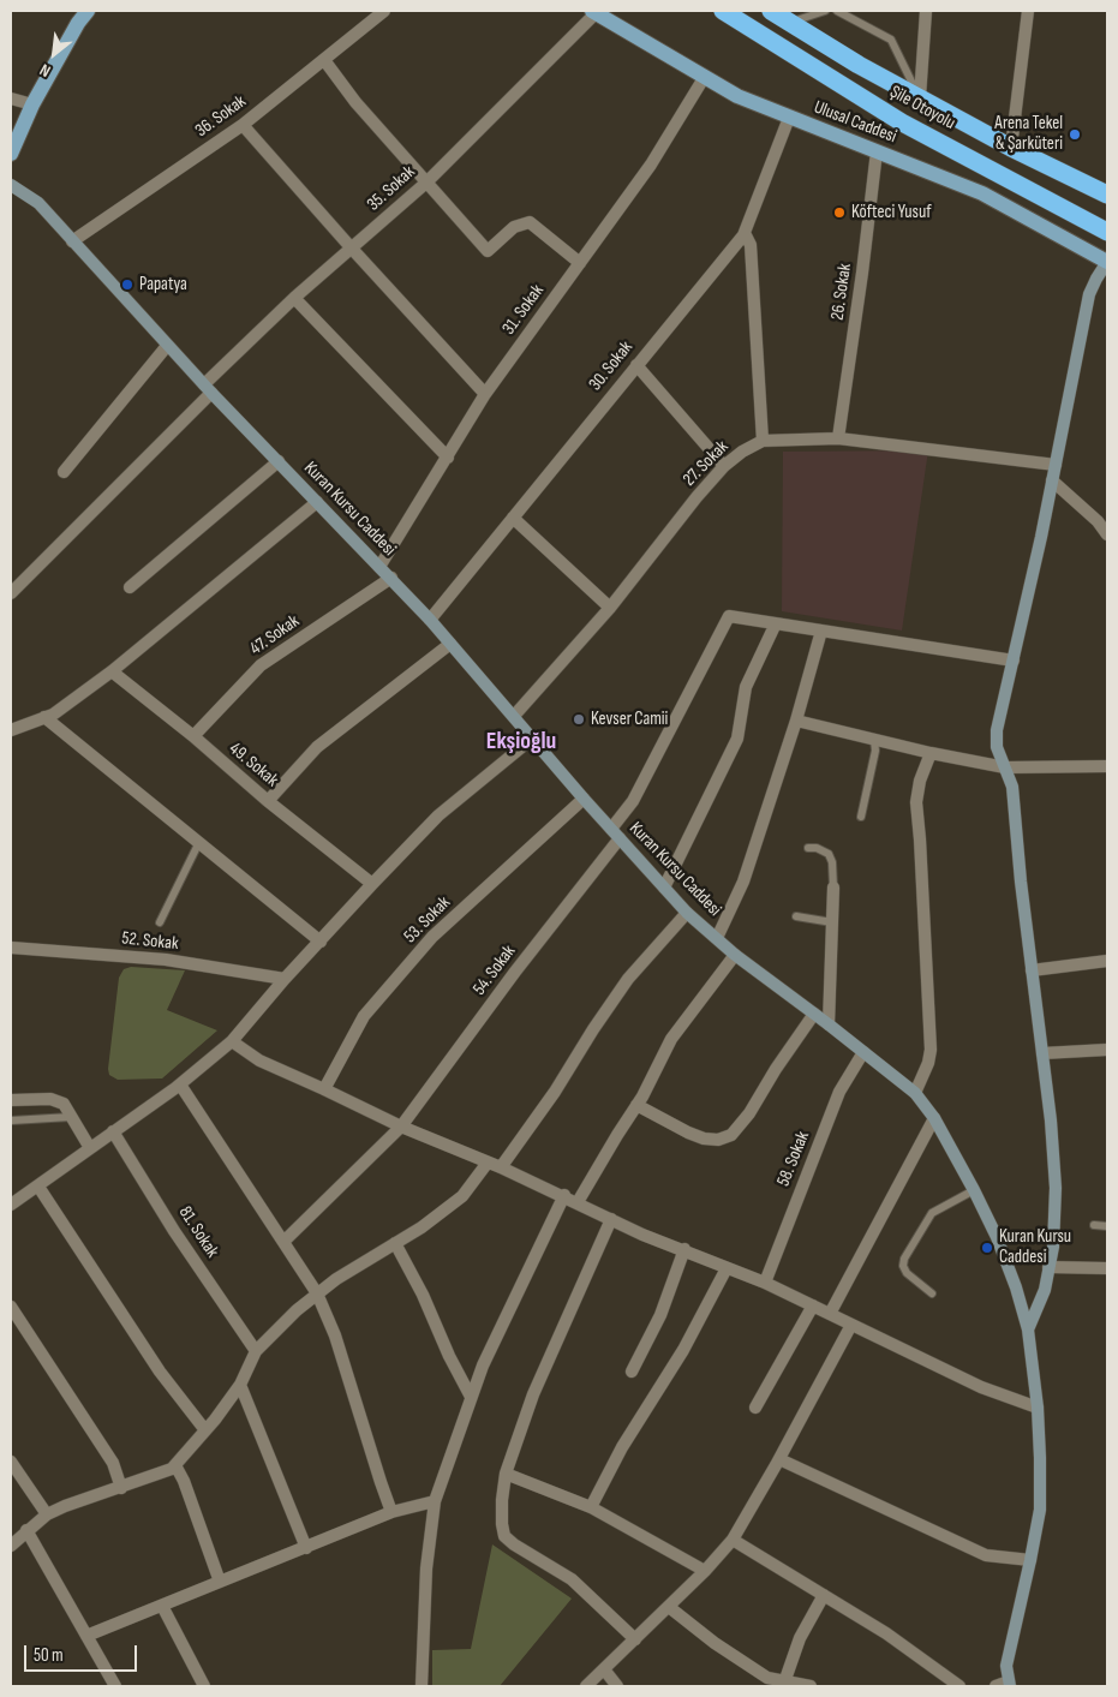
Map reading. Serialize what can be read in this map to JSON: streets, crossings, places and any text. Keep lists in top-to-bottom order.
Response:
{
  "streets": {
    "highway": ["Şile Otoyolu"],
    "main road": ["Ulusal Caddesi", "Kuran Kursu Caddesi"],
    "street": [
      "36. Sokak",
      "35. Sokak",
      "26. Sokak",
      "31. Sokak",
      "30. Sokak",
      "27. Sokak",
      "47. Sokak",
      "49. Sokak",
      "53. Sokak",
      "52. Sokak",
      "54. Sokak",
      "58. Sokak",
      "81. Sokak"
    ]
  },
  "crossings": [
    ["36. Sokak", "Kuran Kursu Caddesi"],
    ["Ulusal Caddesi", "35. Sokak"],
    ["Ulusal Caddesi", "26. Sokak"],
    ["Ulusal Caddesi", "31. Sokak"],
    ["Ulusal Caddesi", "30. Sokak"],
    ["35. Sokak", "Kuran Kursu Caddesi"],
    ["26. Sokak", "27. Sokak"],
    ["31. Sokak", "Kuran Kursu Caddesi"],
    ["30. Sokak", "Kuran Kursu Caddesi"],
    ["27. Sokak", "Kuran Kursu Caddesi"],
    ["Kuran Kursu Caddesi", "47. Sokak"],
    ["Kuran Kursu Caddesi", "53. Sokak"],
    ["Kuran Kursu Caddesi", "54. Sokak"],
    ["Kuran Kursu Caddesi", "58. Sokak"],
    ["47. Sokak", "49. Sokak"]
  ],
  "districts": ["Ekşioğlu"],
  "places": [
    "Arena Tekel & Şarküteri",
    "Köfteci Yusuf",
    "Papatya",
    "Kevser Camii",
    "Kuran Kursu Caddesi"
  ],
  "scale_bar": "50 m",
  "north": "bottom left"
}
